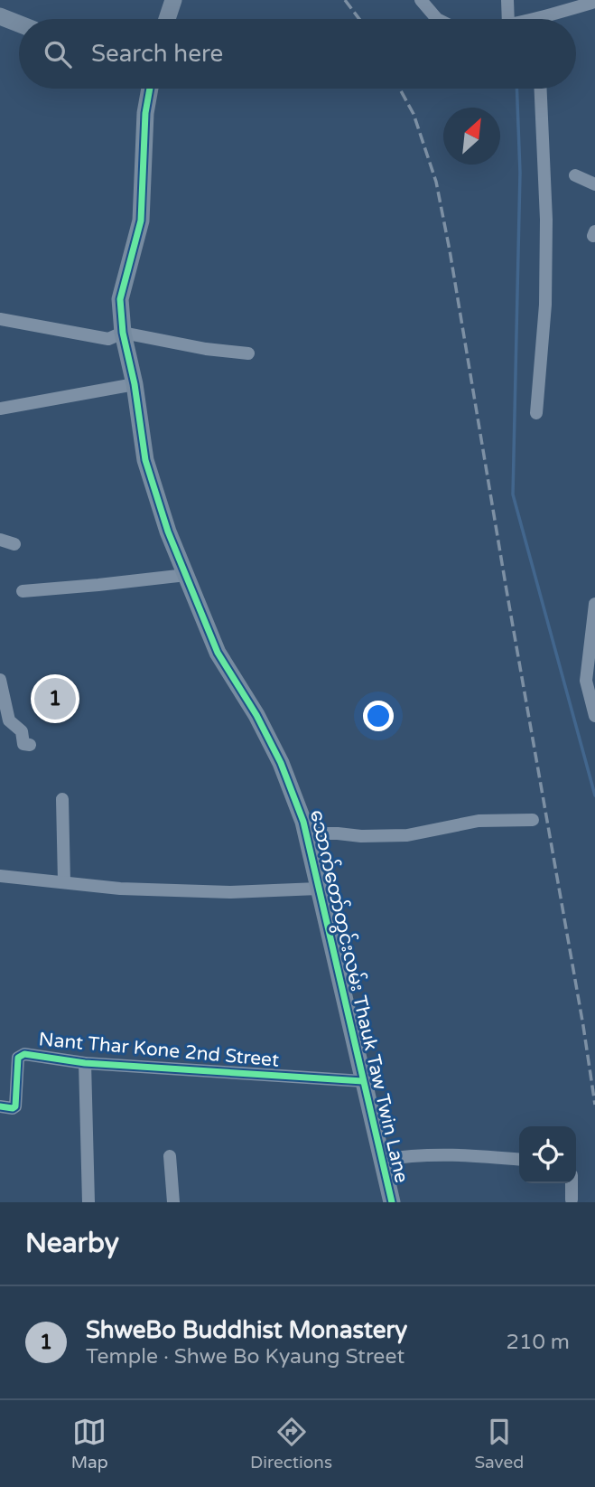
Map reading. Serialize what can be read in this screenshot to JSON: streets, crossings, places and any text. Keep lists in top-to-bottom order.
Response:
{
  "streets": {
    "street": ["သောက်တော်တွင်းလမ်း Thauk Taw Twin Lane", "Nant Thar Kone 2nd Street"]
  },
  "crossings": [
    ["သောက်တော်တွင်းလမ်း Thauk Taw Twin Lane", "Nant Thar Kone 2nd Street"]
  ],
  "north": "top right",
  "page": {
    "search": "Search here",
    "pins": "1",
    "heading": "Nearby",
    "list": [
      {
        "mark": "1",
        "name": "ShweBo Buddhist Monastery",
        "note": "Temple · Shwe Bo Kyaung Street",
        "value": "210 m"
      }
    ],
    "nav": ["Map", "Directions", "Saved"]
  }
}
